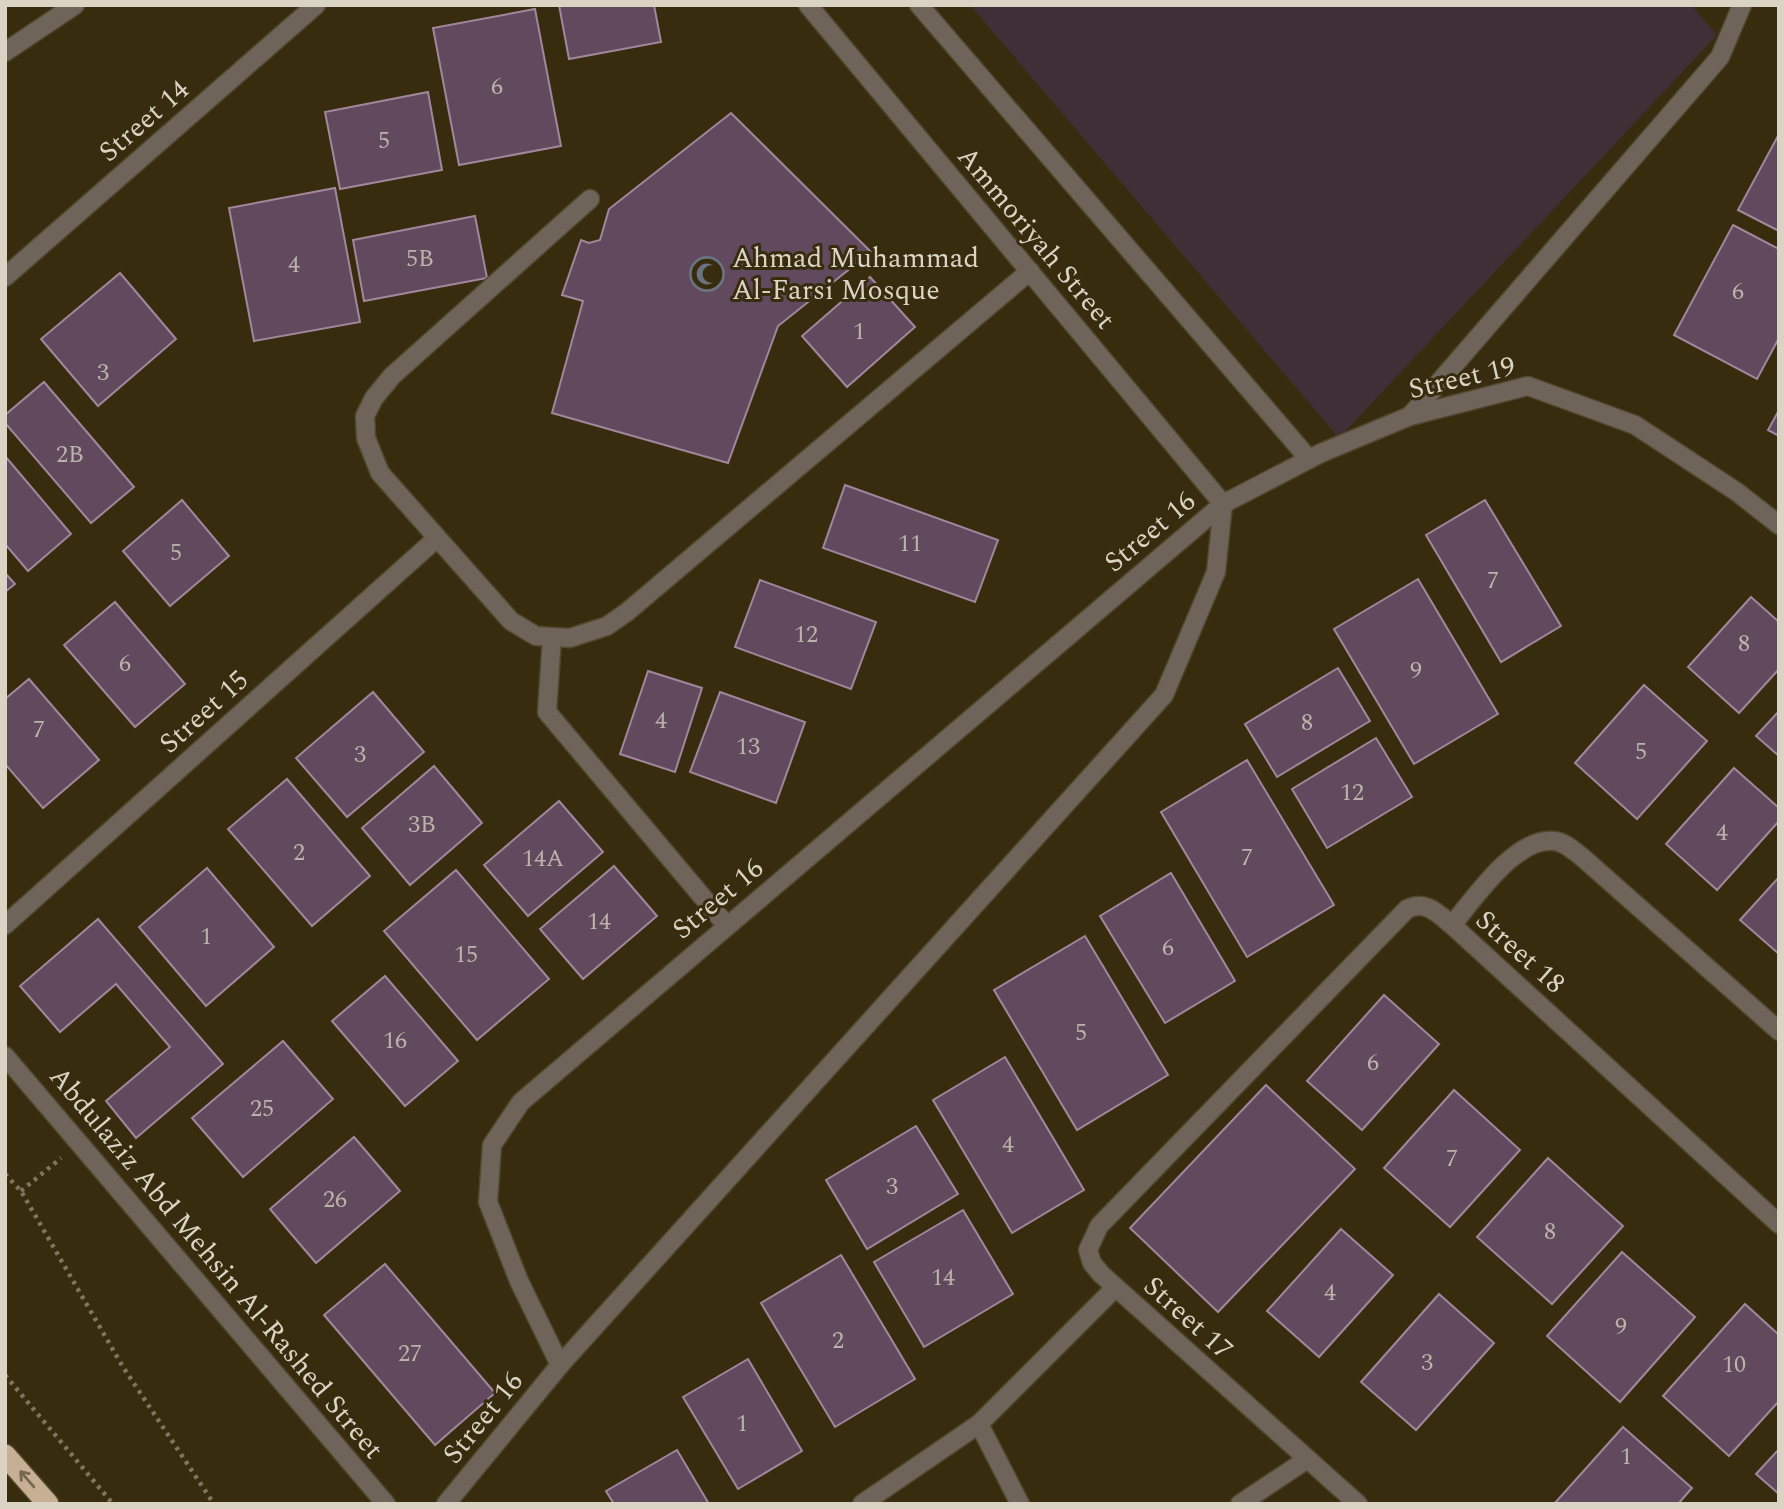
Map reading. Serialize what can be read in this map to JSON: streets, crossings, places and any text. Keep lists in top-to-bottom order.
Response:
{
  "streets": {
    "street": [
      "Street 14",
      "Ammoriyah Street",
      "Street 19",
      "Street 16",
      "Street 15",
      "Street 18",
      "Abdulaziz Abd Mehsin Al-Rashed Street",
      "Street 17"
    ]
  },
  "crossings": [
    ["Ammoriyah Street", "Street 19"],
    ["Ammoriyah Street", "Street 16"],
    ["Street 19", "Street 16"]
  ],
  "places": {
    "mosque": ["Ahmad Muhammad Al-Farsi Mosque"]
  },
  "house_numbers": [
    "6",
    "5",
    "5B",
    "4",
    "6",
    "1",
    "3",
    "2B",
    "11",
    "5",
    "7",
    "12",
    "8",
    "6",
    "9",
    "4",
    "8",
    "7",
    "13",
    "5",
    "3",
    "12",
    "3B",
    "4",
    "2",
    "7",
    "14A",
    "14",
    "1",
    "6",
    "15",
    "5",
    "16",
    "6",
    "25",
    "4",
    "7",
    "3",
    "26",
    "8",
    "14",
    "4",
    "9",
    "2",
    "27",
    "3",
    "10",
    "1",
    "1"
  ]
}
